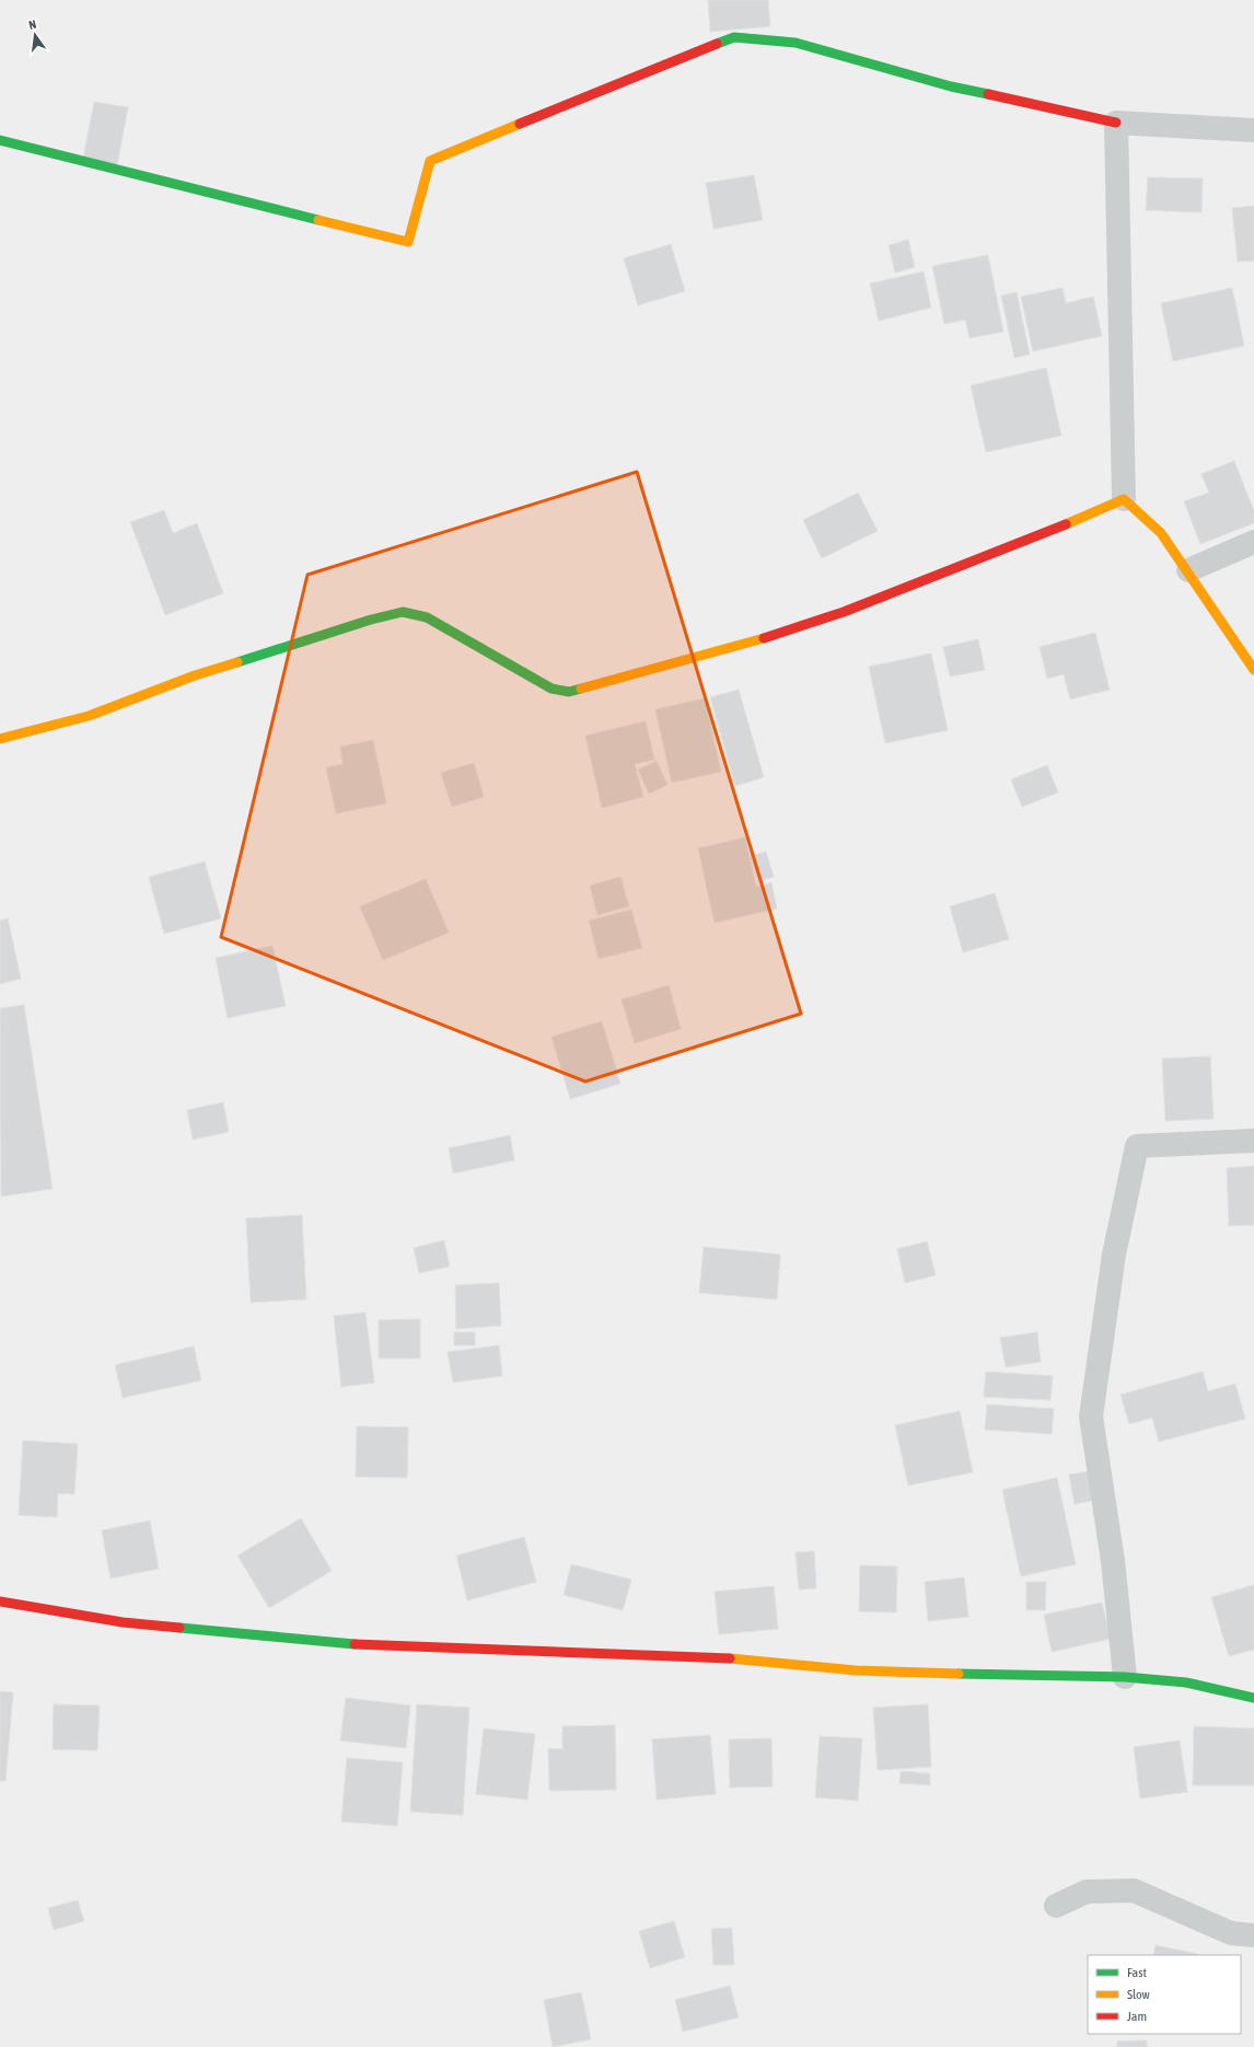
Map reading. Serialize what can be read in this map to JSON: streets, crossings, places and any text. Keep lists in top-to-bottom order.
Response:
{
  "legend": ["Fast", "Slow", "Jam"],
  "north": "top"
}
